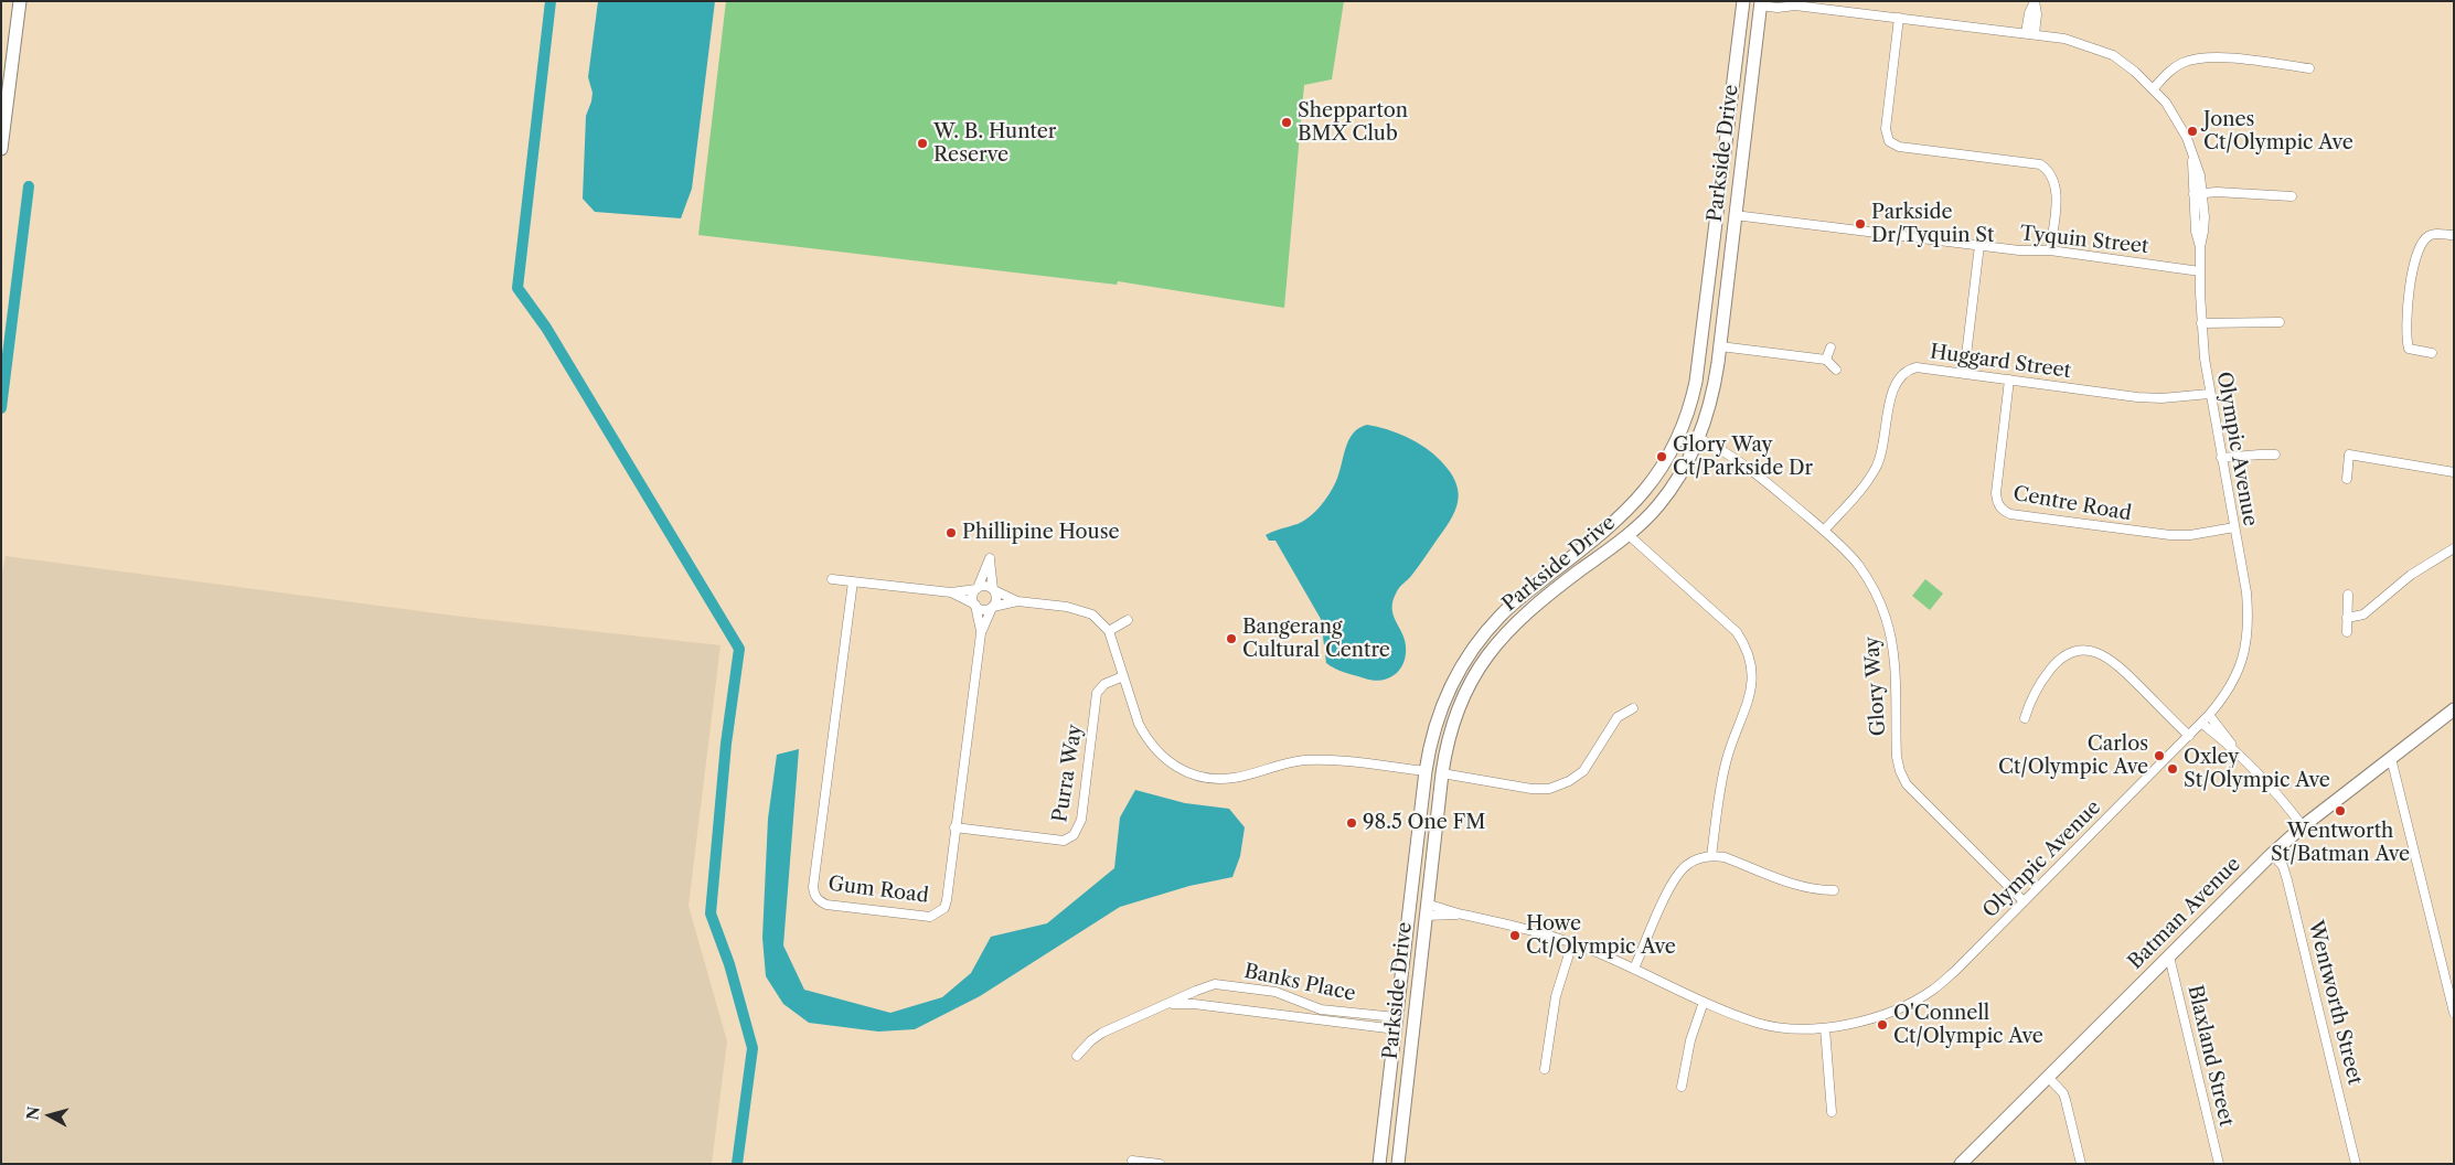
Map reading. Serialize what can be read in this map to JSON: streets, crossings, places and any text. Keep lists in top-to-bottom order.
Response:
{
  "streets": {
    "street": [
      "Parkside Drive",
      "Tyquin Street",
      "Huggard Street",
      "Olympic Avenue",
      "Centre Road",
      "Glory Way",
      "Purra Way",
      "Gum Road",
      "Batman Avenue",
      "Banks Place",
      "Wentworth Street",
      "Blaxland Street"
    ]
  },
  "crossings": [
    ["Parkside Drive", "Tyquin Street"],
    ["Parkside Drive", "Olympic Avenue"],
    ["Parkside Drive", "Glory Way"],
    ["Parkside Drive", "Banks Place"],
    ["Tyquin Street", "Olympic Avenue"],
    ["Huggard Street", "Olympic Avenue"],
    ["Huggard Street", "Centre Road"],
    ["Huggard Street", "Glory Way"],
    ["Olympic Avenue", "Centre Road"],
    ["Olympic Avenue", "Glory Way"],
    ["Purra Way", "Gum Road"],
    ["Batman Avenue", "Wentworth Street"],
    ["Batman Avenue", "Blaxland Street"]
  ],
  "places": [
    "Shepparton BMX Club",
    "Jones Ct/Olympic Ave",
    "W. B. Hunter Reserve",
    "Parkside Dr/Tyquin St",
    "Glory Way Ct/Parkside Dr",
    "Phillipine House",
    "Bangerang Cultural Centre",
    "Carlos Ct/Olympic Ave",
    "Oxley St/Olympic Ave",
    "Wentworth St/Batman Ave",
    "98.5 One FM",
    "Howe Ct/Olympic Ave",
    "O'Connell Ct/Olympic Ave"
  ],
  "north": "left"
}
